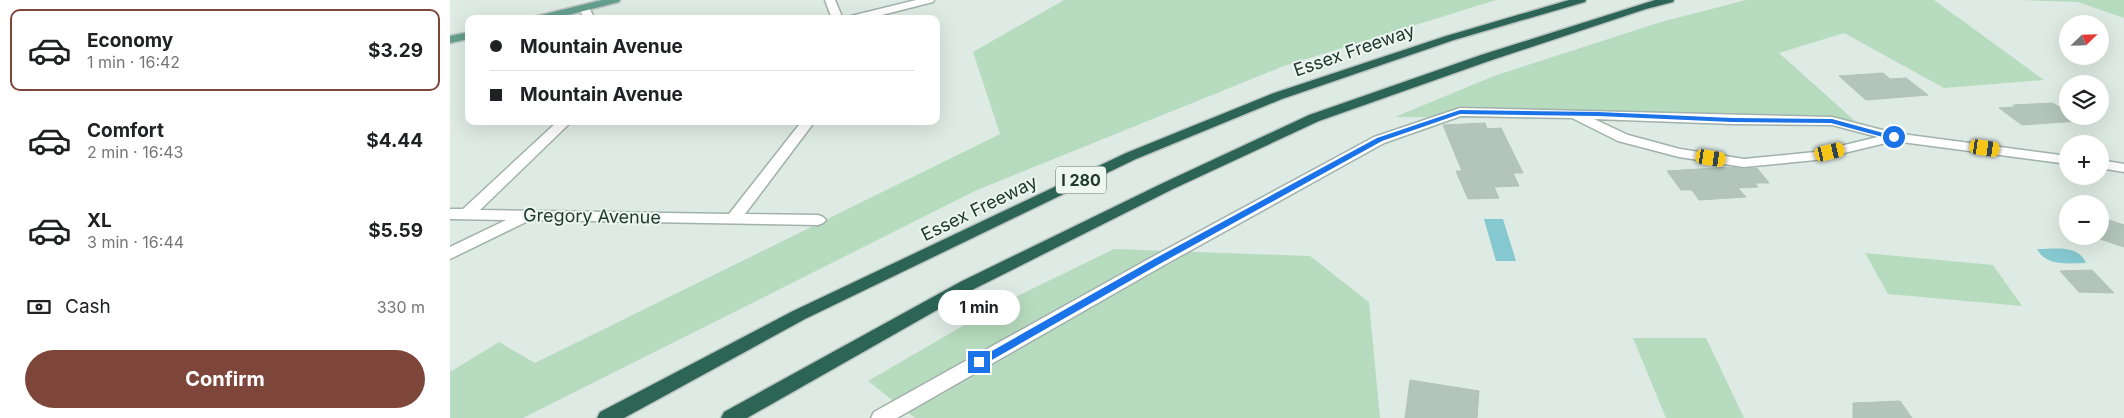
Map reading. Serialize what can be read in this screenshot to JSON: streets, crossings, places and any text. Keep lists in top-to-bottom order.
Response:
{
  "streets": {
    "highway": ["Essex Freeway", "I 280"],
    "street": ["Gregory Avenue"]
  },
  "north": "top right",
  "page": {
    "list": [
      {
        "name": "Economy",
        "note": "1 min · 16:42",
        "value": "$3.29"
      },
      {
        "name": "Comfort",
        "note": "2 min · 16:43",
        "value": "$4.44"
      },
      {
        "name": "XL",
        "note": "3 min · 16:44",
        "value": "$5.59"
      }
    ],
    "map_buttons": ["+", "−"],
    "banner": ["Mountain Avenue", "Mountain Avenue"],
    "pay": ["Cash", "330 m"],
    "bubble": "1 min",
    "buttons": "Confirm"
  }
}
